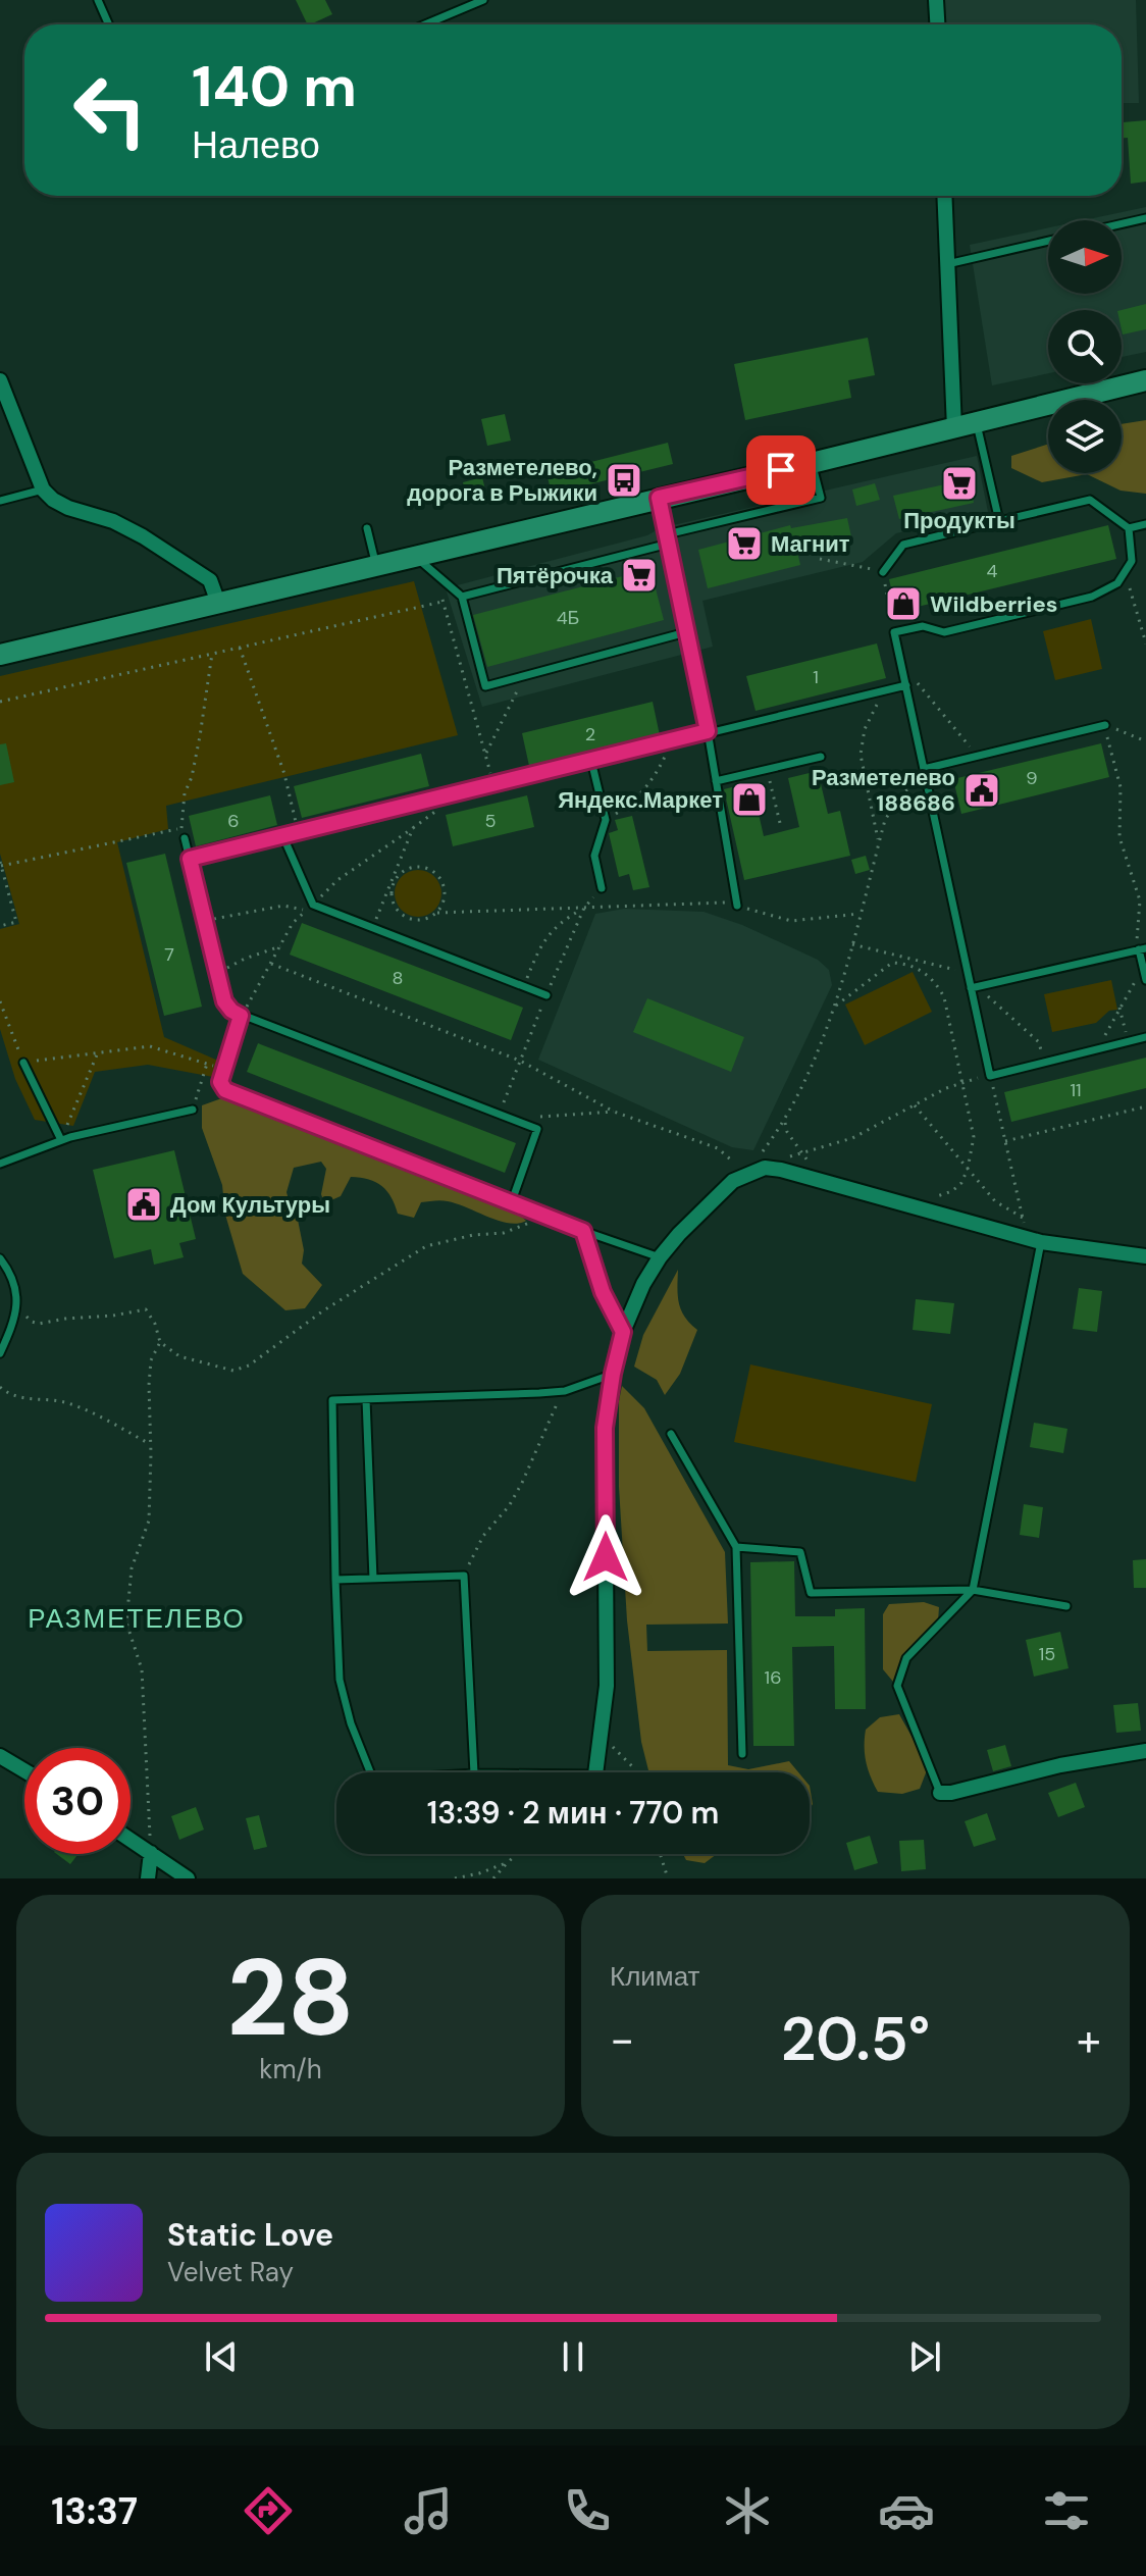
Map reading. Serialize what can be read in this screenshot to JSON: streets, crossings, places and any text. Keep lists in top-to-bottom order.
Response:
{
  "districts": ["РАЗМЕТЕЛЕВО"],
  "places": {
    "bus stop": ["Разметелево, дорога в Рыжики"],
    "supermarket": ["Продукты", "Магнит", "Пятёрочка"],
    "shop": ["Wildberries", "Яндекс.Маркет"],
    "public building": ["Разметелево 188686", "Дом Культуры"]
  },
  "house_numbers": [
    "4",
    "4Б",
    "1",
    "2",
    "9",
    "6",
    "5",
    "7",
    "8",
    "11",
    "15",
    "16"
  ],
  "north": "right",
  "page": {
    "turn": ["140 m", "Налево"],
    "limit": "30",
    "trip": "13:39 · 2 мин · 770 m",
    "tile": [
      ["28", "km/h"],
      "Климат"
    ],
    "heat": ["−", "20.5°", "+"],
    "song": ["Static Love", "Velvet Ray"],
    "tabs": "13:37"
  }
}
